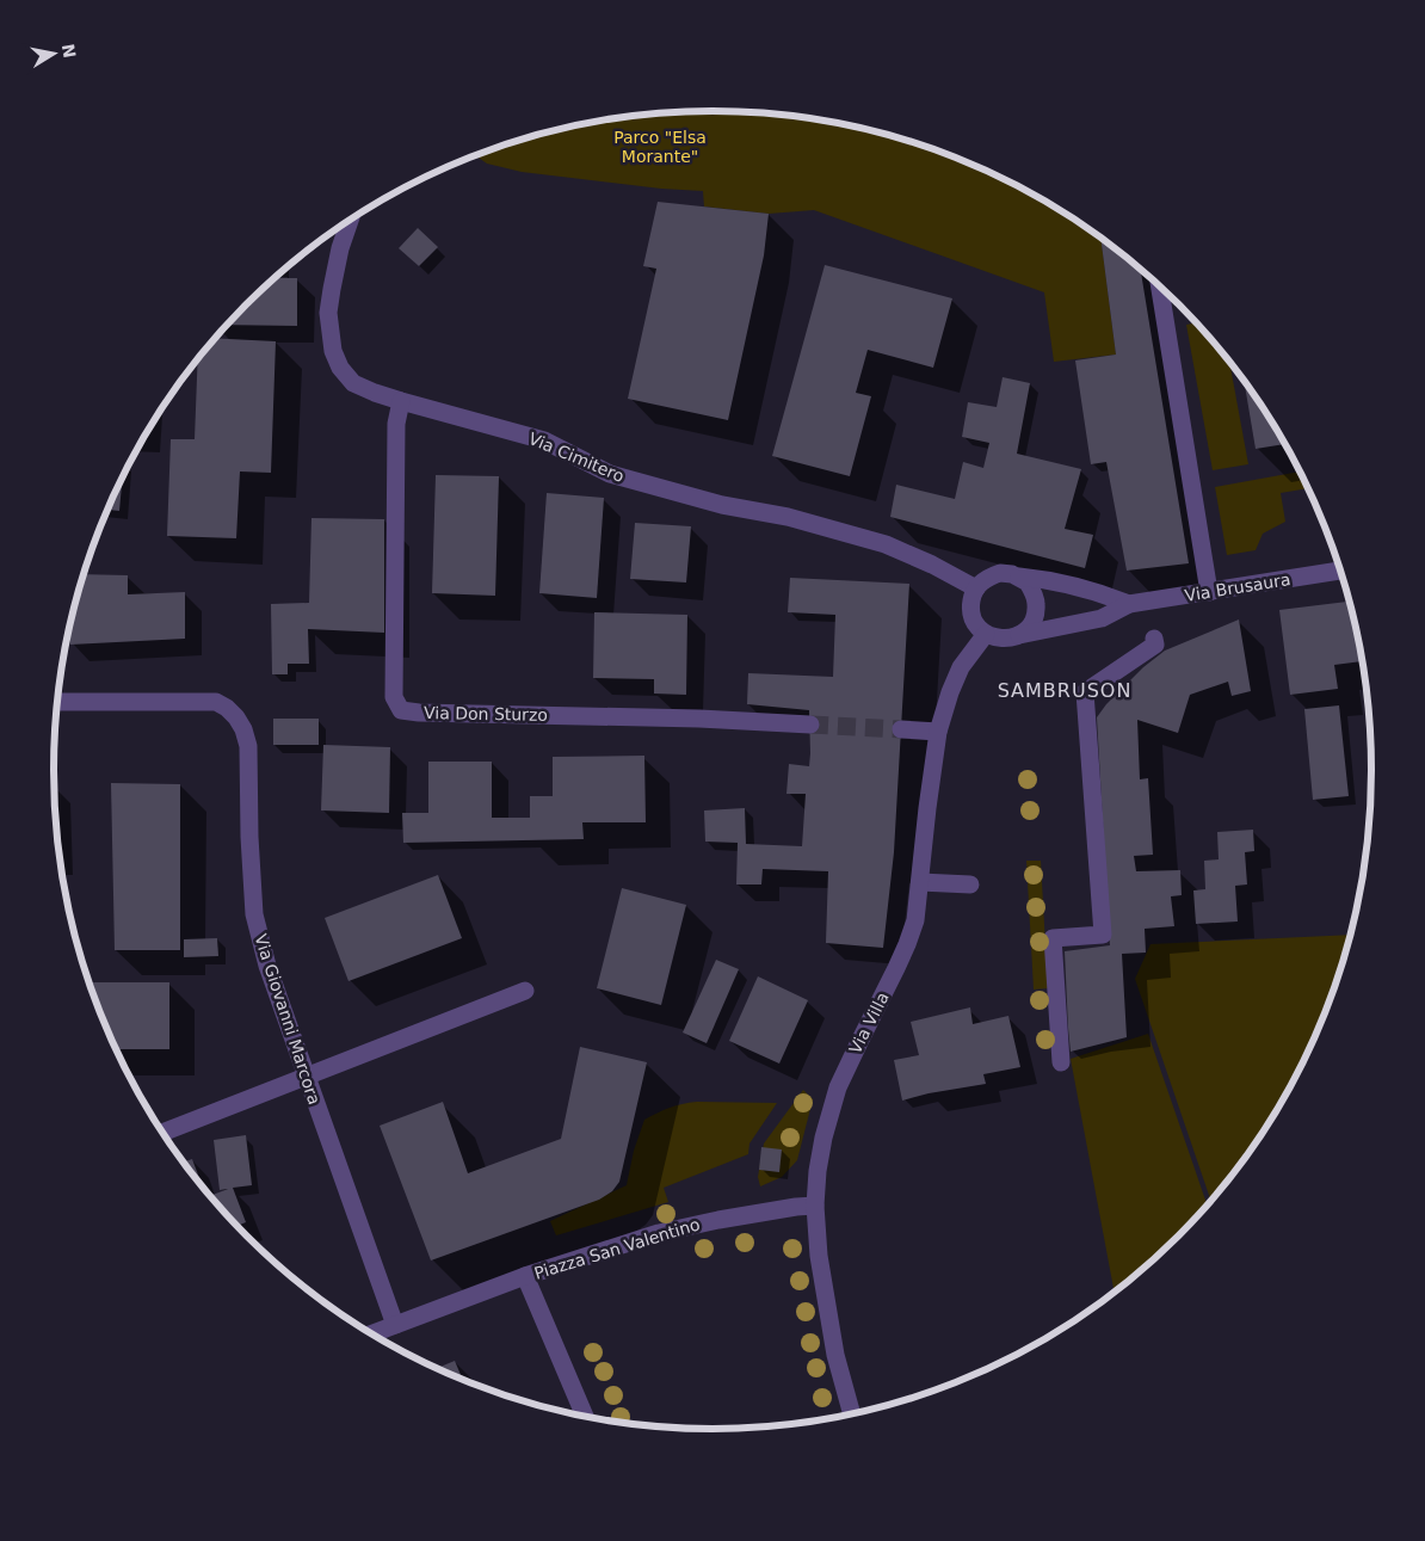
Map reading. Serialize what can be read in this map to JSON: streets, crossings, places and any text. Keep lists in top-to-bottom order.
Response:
{
  "streets": {
    "street": [
      "Via Cimitero",
      "Via Brusaura",
      "Via Don Sturzo",
      "Via Giovanni Marcora",
      "Via Villa",
      "Piazza San Valentino"
    ]
  },
  "crossings": [
    ["Via Cimitero", "Via Brusaura"],
    ["Via Cimitero", "Via Don Sturzo"],
    ["Via Cimitero", "Via Villa"],
    ["Via Brusaura", "Via Villa"],
    ["Via Giovanni Marcora", "Piazza San Valentino"],
    ["Via Villa", "Piazza San Valentino"]
  ],
  "districts": ["SAMBRUSON"],
  "parks": ["Parco \"Elsa Morante\""],
  "north": "right"
}
